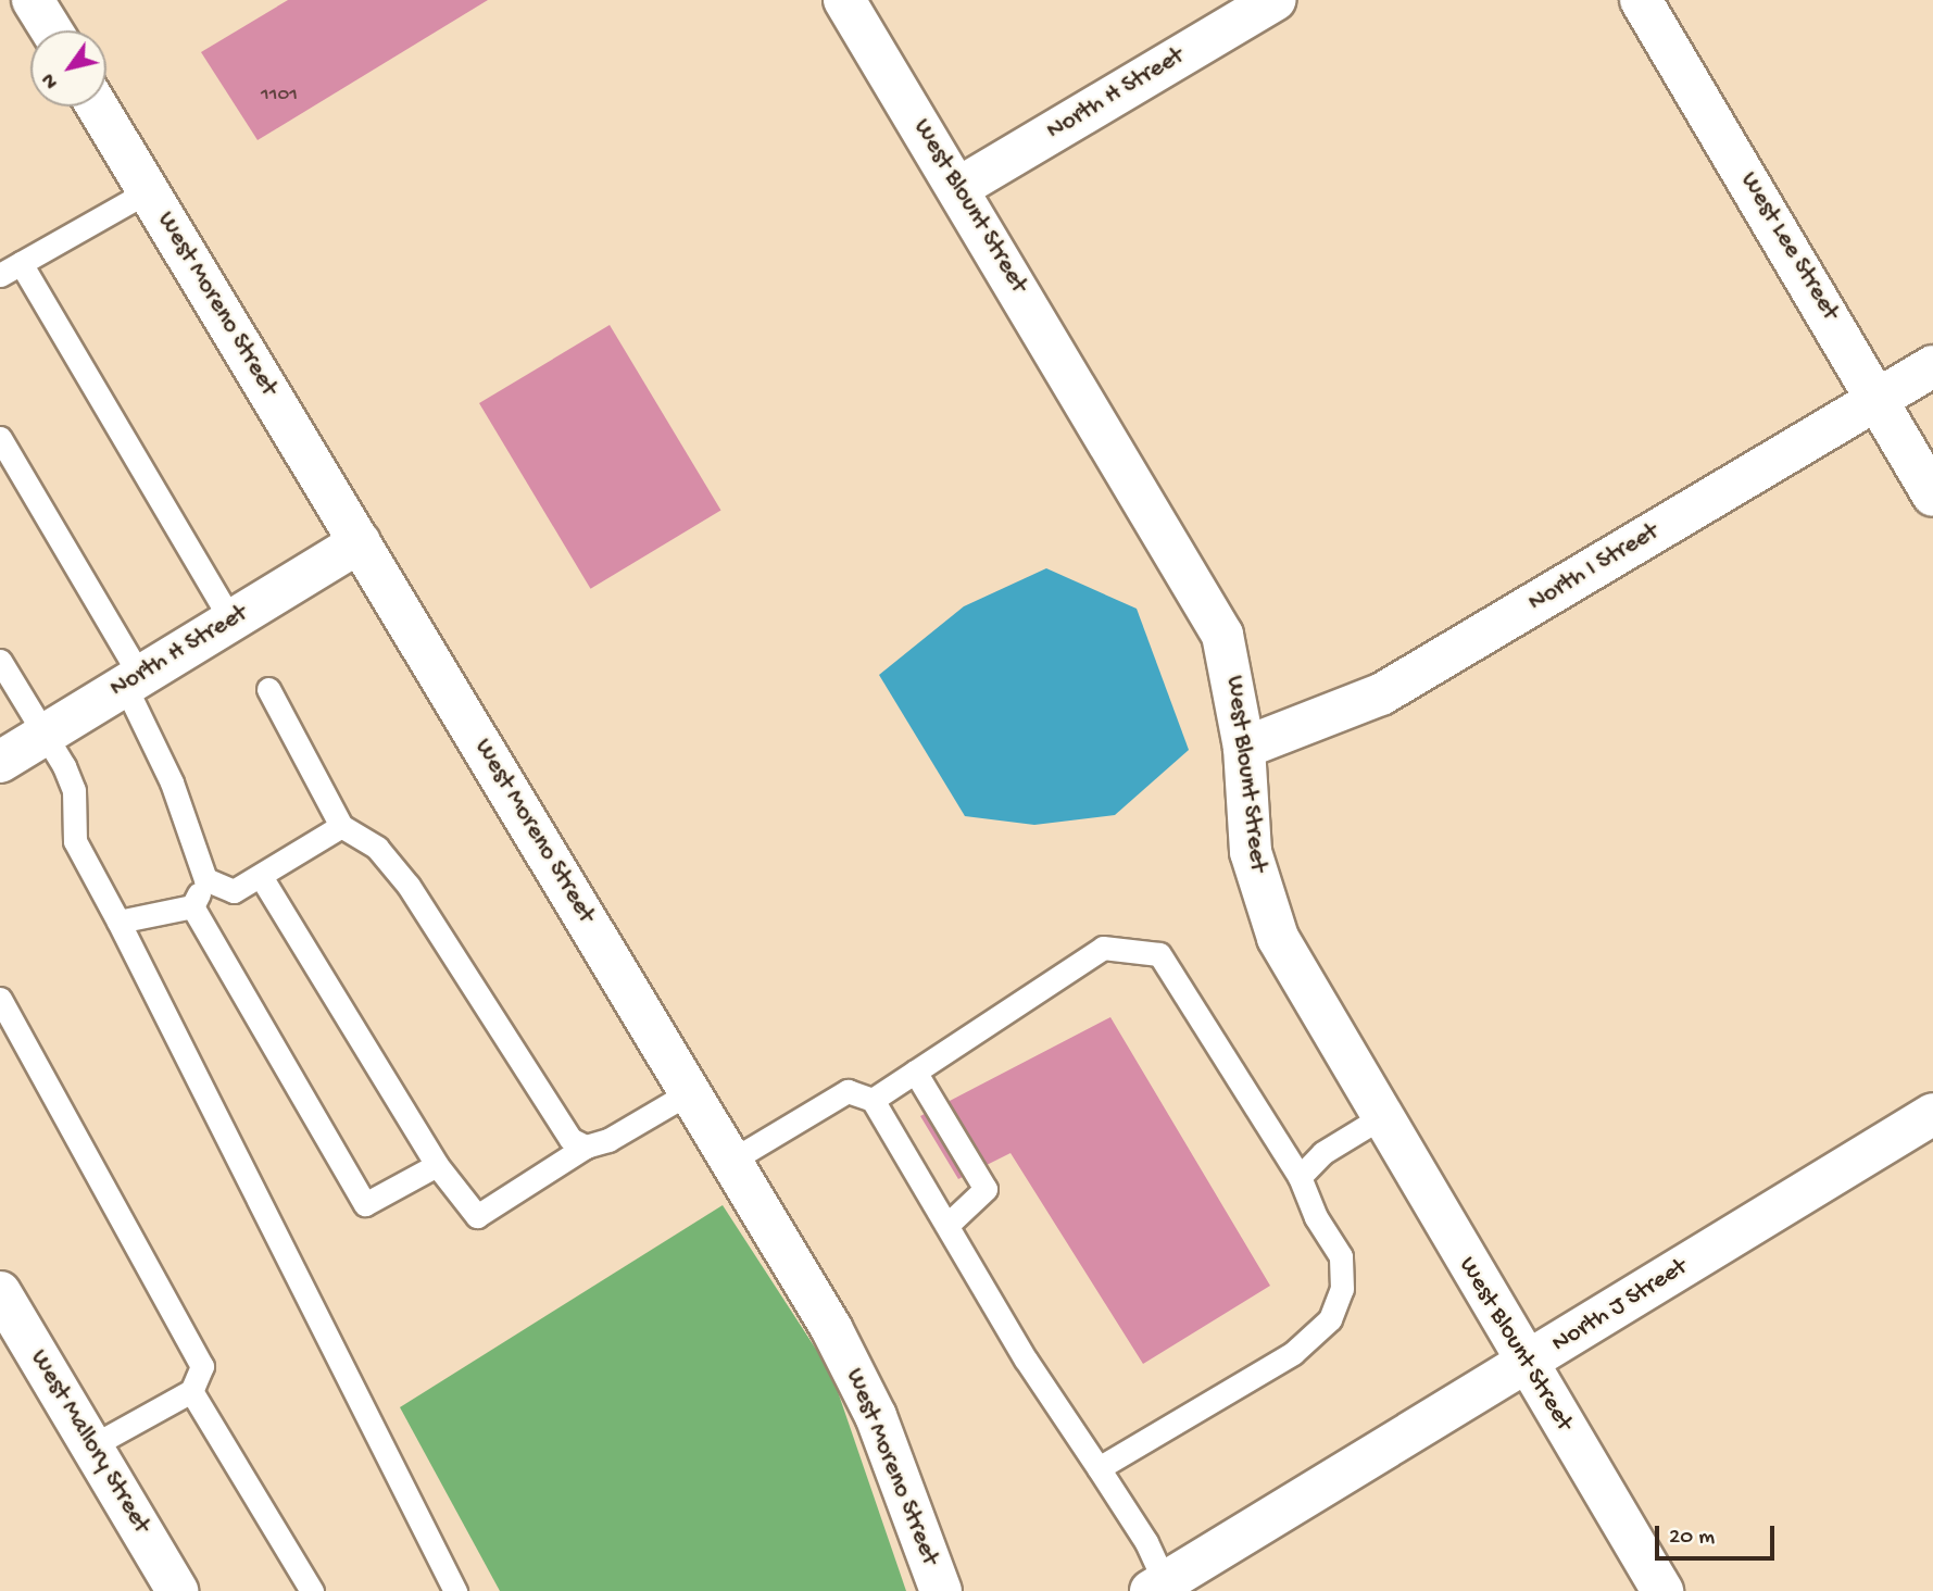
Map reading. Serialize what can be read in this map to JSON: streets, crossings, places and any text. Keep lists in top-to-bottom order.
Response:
{
  "streets": {
    "street": [
      "North H Street",
      "West Blount Street",
      "West Lee Street",
      "West Moreno Street",
      "North I Street",
      "North J Street",
      "West Mallory Street"
    ]
  },
  "crossings": [
    ["North H Street", "West Blount Street"],
    ["North H Street", "West Moreno Street"],
    ["West Blount Street", "North I Street"],
    ["West Blount Street", "North J Street"],
    ["West Lee Street", "North I Street"]
  ],
  "house_numbers": ["1101"],
  "scale_bar": "20 m",
  "north": "bottom left"
}
